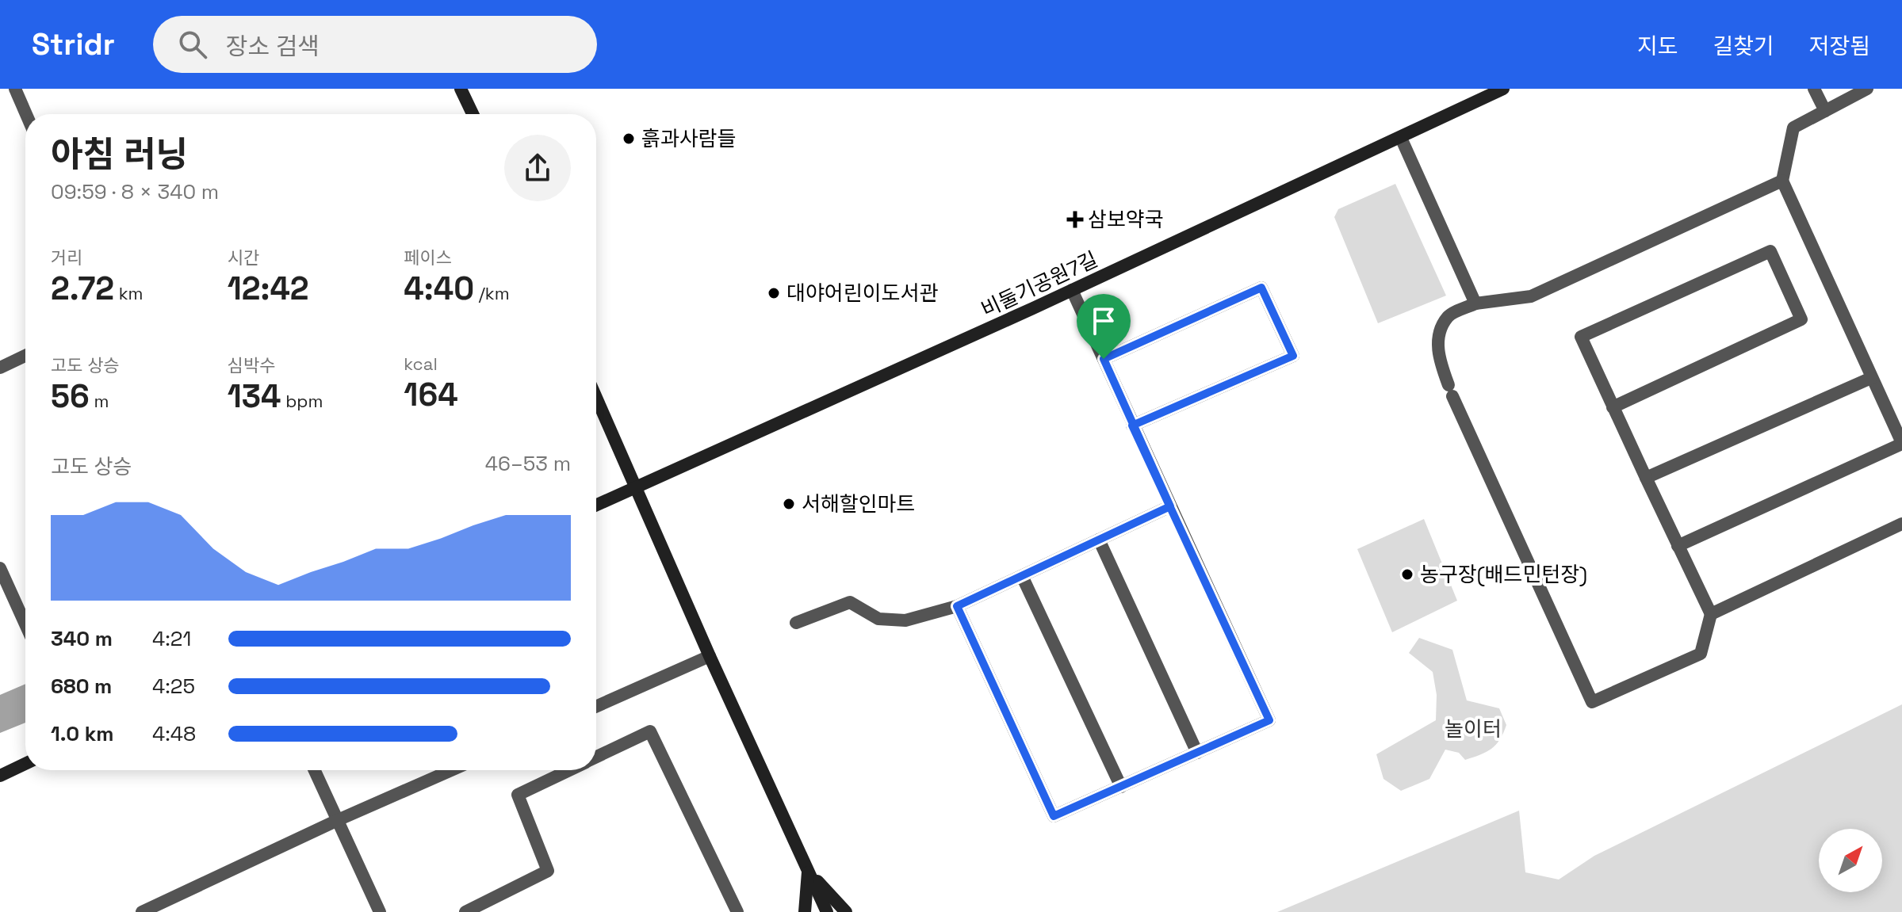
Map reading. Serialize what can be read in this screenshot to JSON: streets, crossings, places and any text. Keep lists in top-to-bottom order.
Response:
{
  "streets": {
    "street": ["비둘기공원7길"]
  },
  "parks": ["놀이터"],
  "places": {
    "other": [
      "흙과사람들",
      "대야어린이도서관",
      "서해할인마트",
      "농구장(배드민턴장)"
    ],
    "health": ["삼보약국"]
  },
  "north": "top right",
  "page": {
    "header": "Stridr",
    "search": "장소 검색",
    "nav": ["지도", "길찾기", "저장됨"],
    "heading": ["아침 러닝", "09:59 · 8 × 340 m"],
    "stats": [
      ["거리", "2.72 km"],
      ["시간", "12:42"],
      ["페이스", "4:40 /km"],
      ["고도 상승", "56 m"],
      ["심박수", "134 bpm"],
      ["kcal", "164"]
    ],
    "chart": ["고도 상승", "46–53 m"],
    "list": [
      {
        "name": "340 m",
        "note": "4:21"
      },
      {
        "name": "680 m",
        "note": "4:25"
      },
      {
        "name": "1.0 km",
        "note": "4:48"
      }
    ]
  }
}
